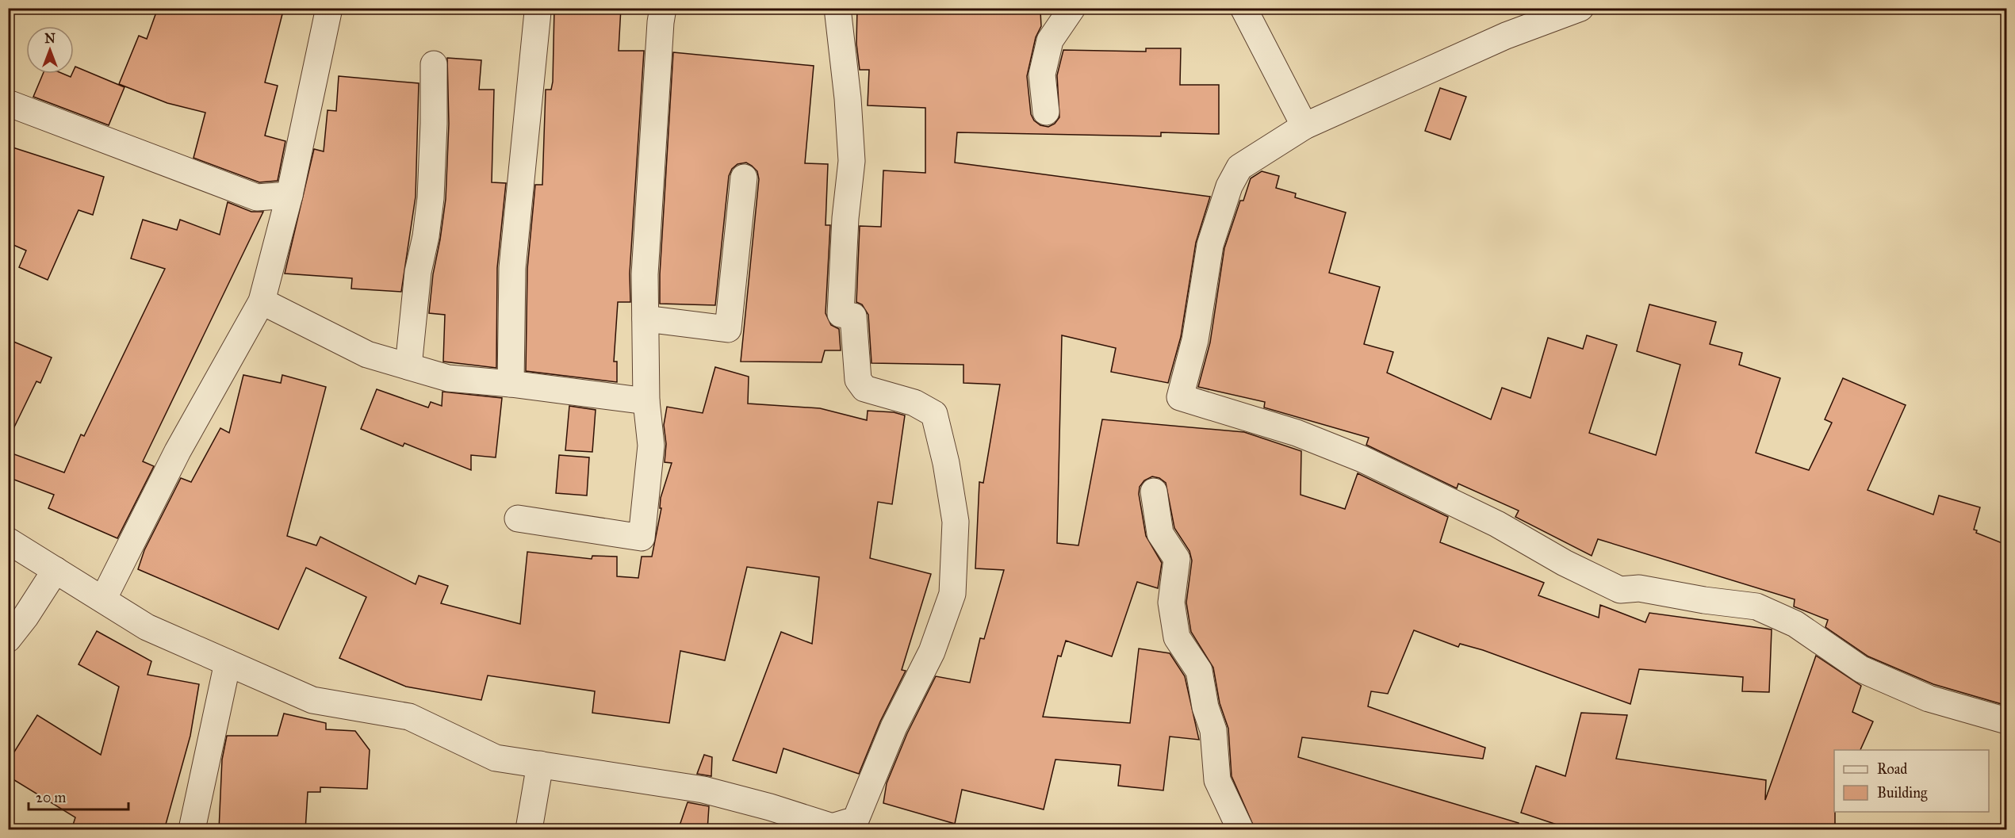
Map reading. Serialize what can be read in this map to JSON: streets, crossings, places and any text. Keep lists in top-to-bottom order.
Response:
{
  "legend": ["Road", "Building"],
  "scale_bar": "20 m",
  "north": "top"
}
